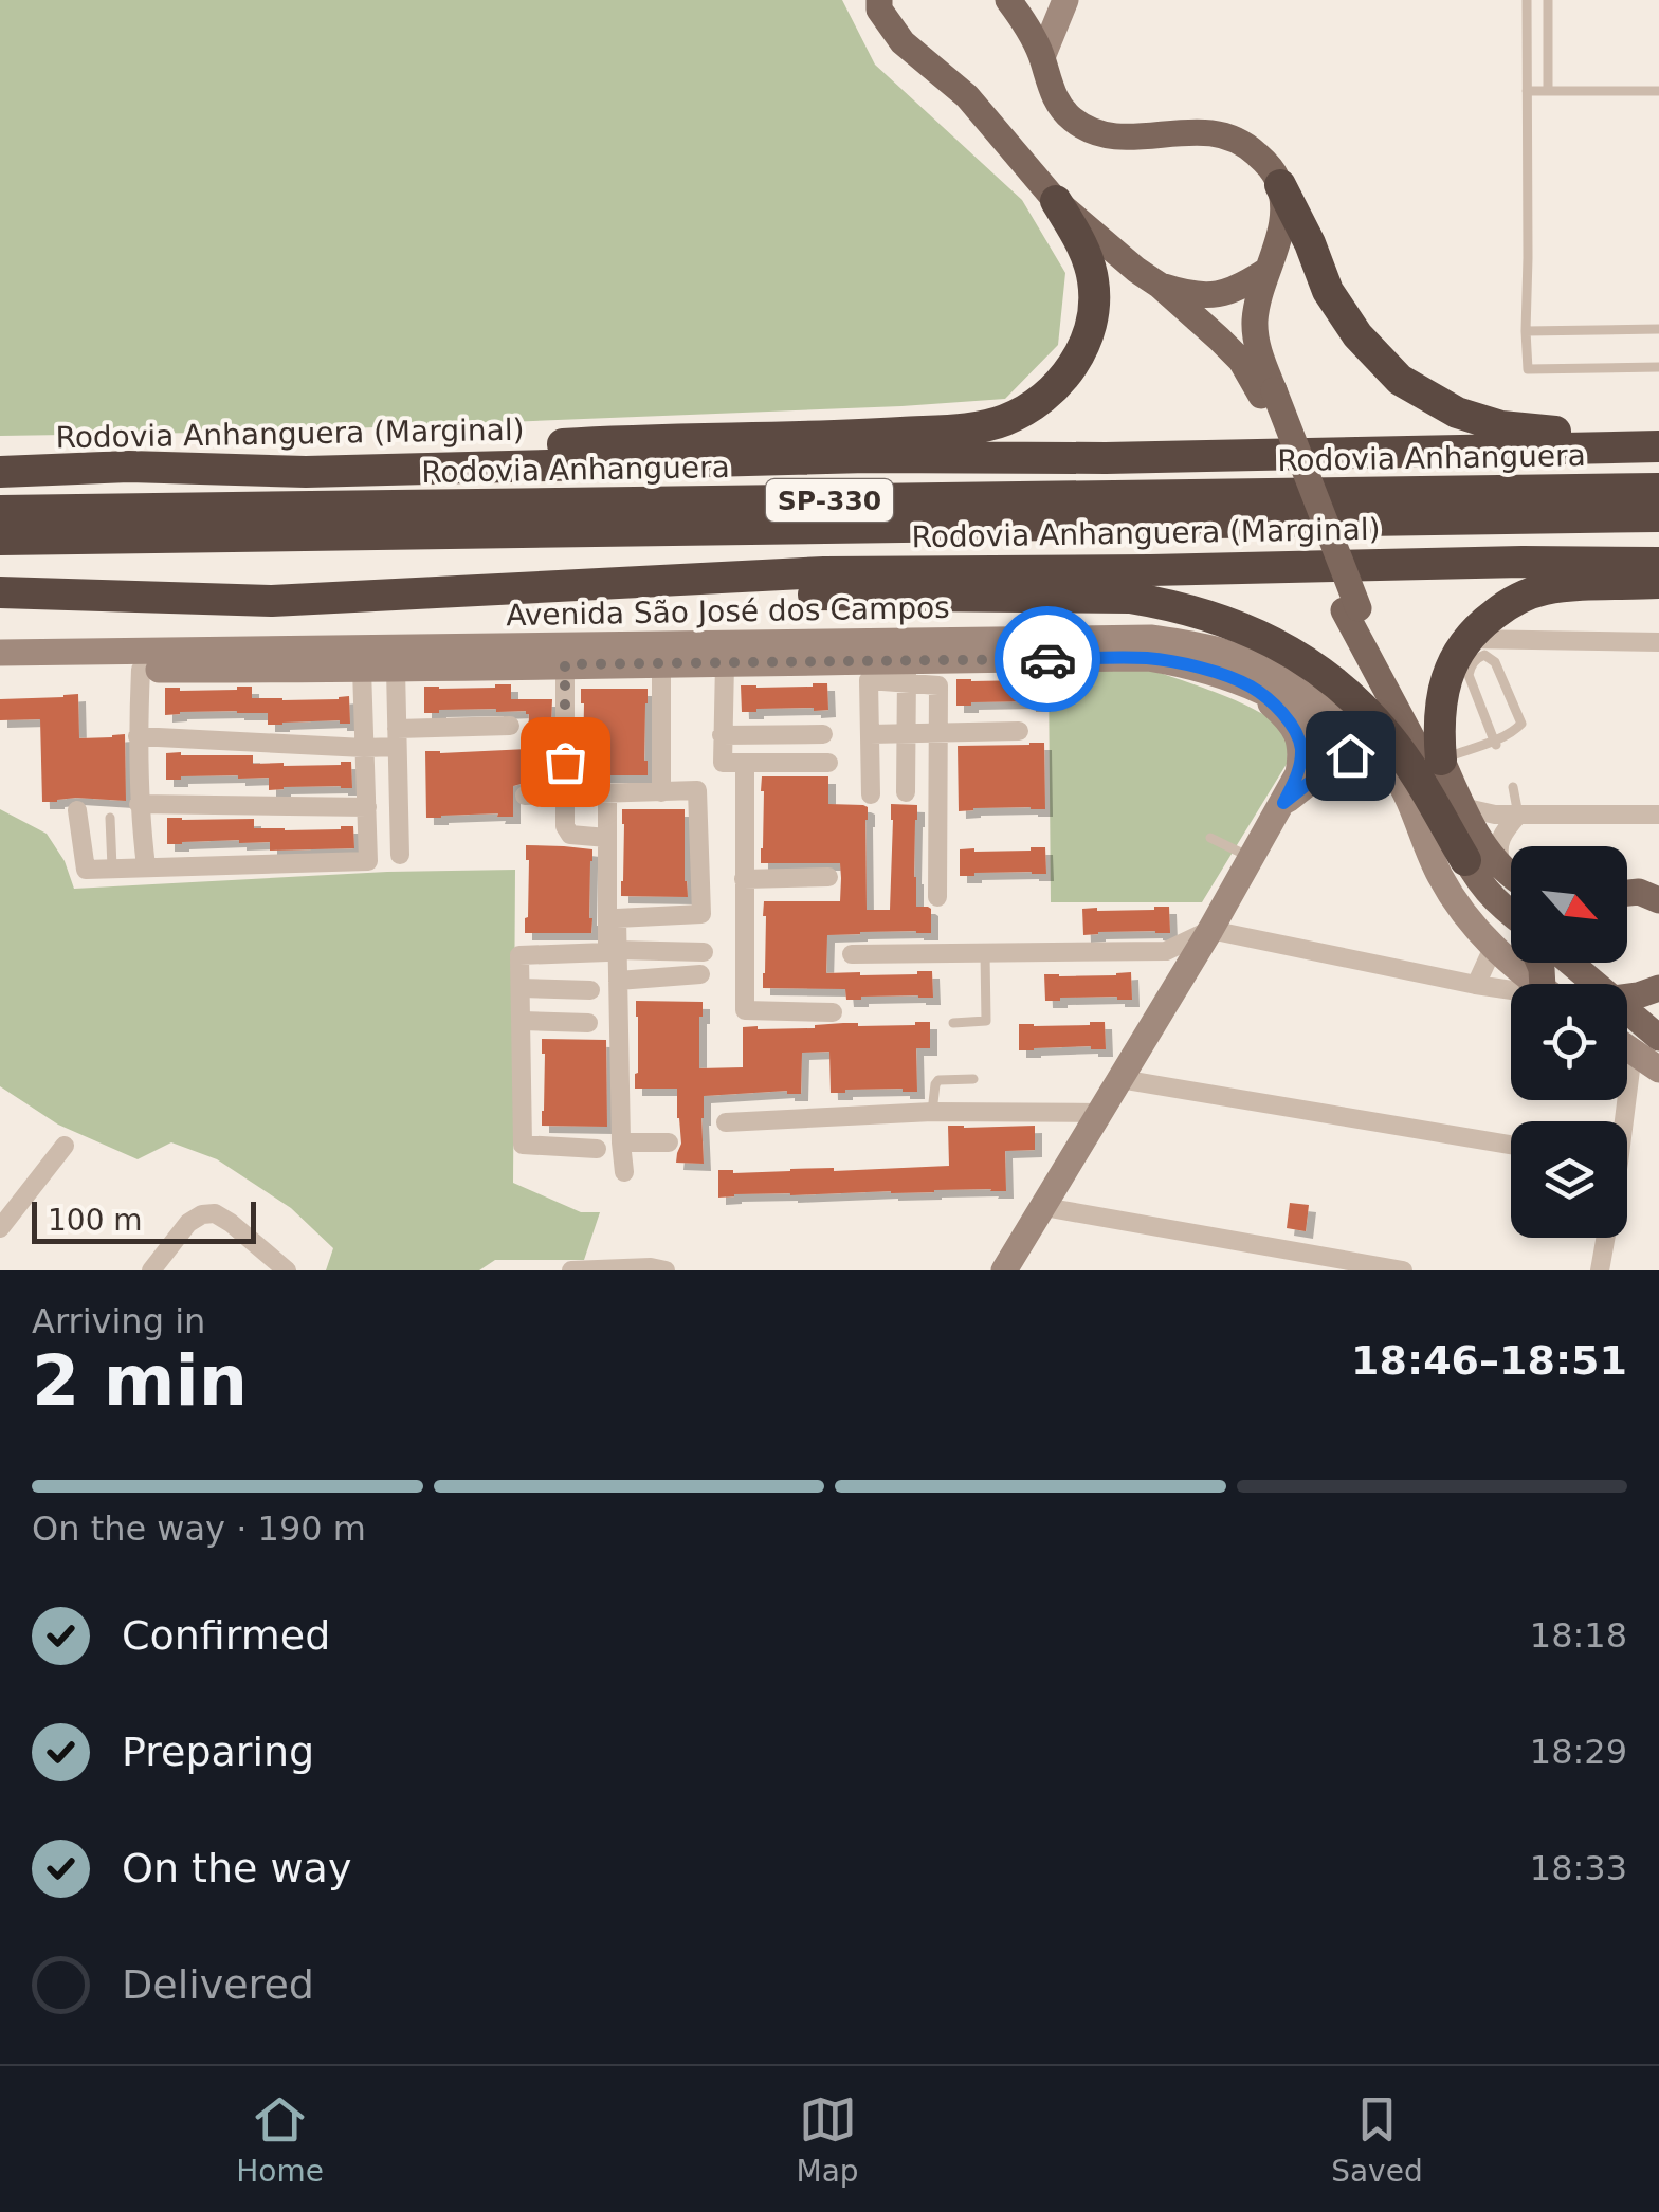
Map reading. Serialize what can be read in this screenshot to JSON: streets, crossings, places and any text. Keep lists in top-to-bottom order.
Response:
{
  "streets": {
    "highway": ["Rodovia Anhanguera (Marginal)", "Rodovia Anhanguera", "SP-330"],
    "street": ["Avenida São José dos Campos"]
  },
  "scale_bar": "100 m",
  "north": "bottom right",
  "page": {
    "scale": "100 m",
    "heading": ["2 min", "Arriving in", "18:46–18:51"],
    "bar": "On the way · 190 m",
    "list": [
      ["Confirmed", "18:18"],
      ["Preparing", "18:29"],
      ["On the way", "18:33"],
      "Delivered"
    ],
    "tabs": ["Home", "Map", "Saved"]
  }
}
